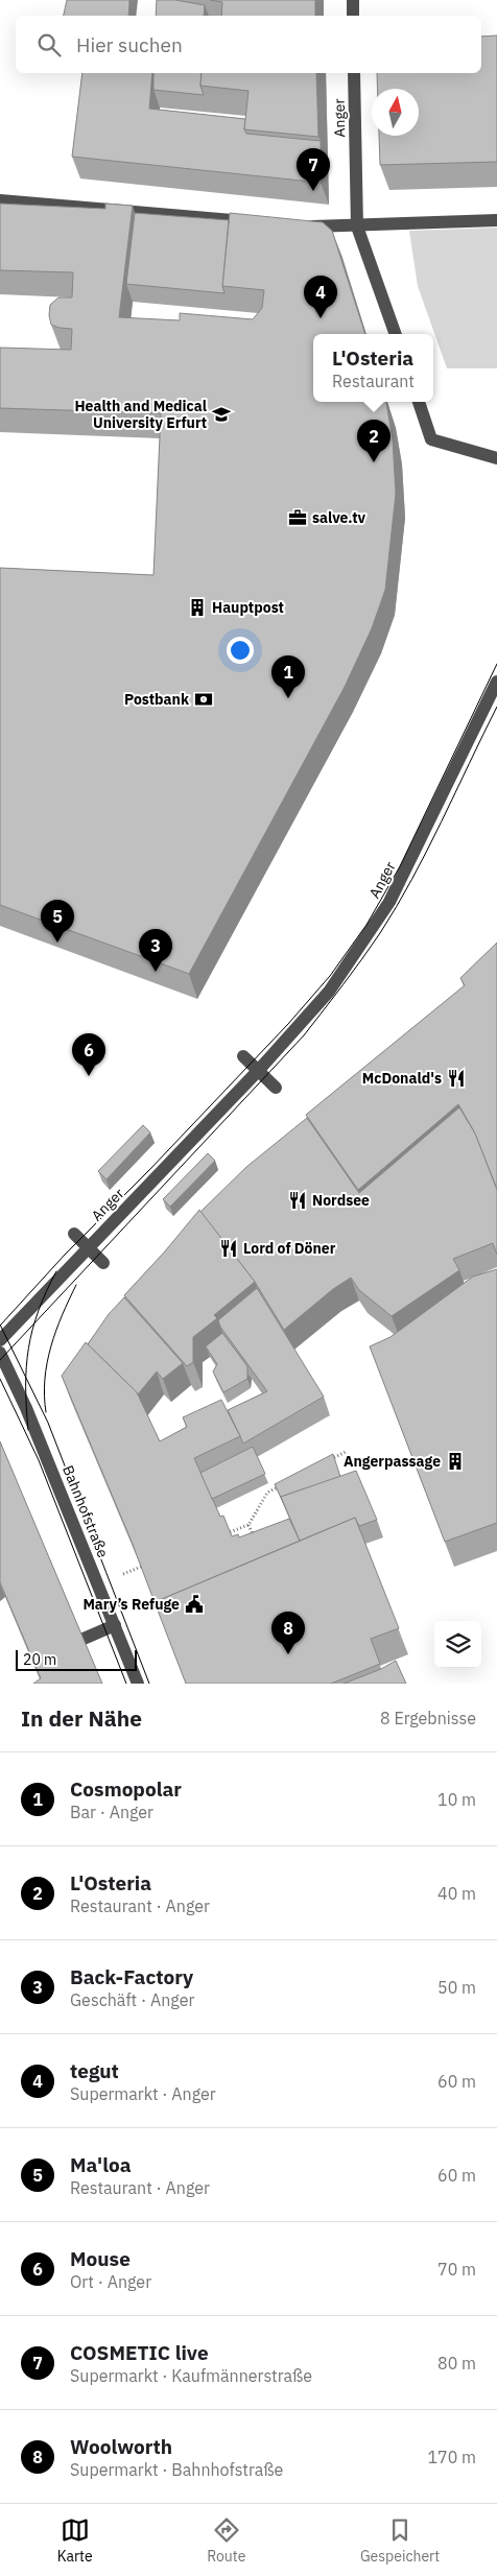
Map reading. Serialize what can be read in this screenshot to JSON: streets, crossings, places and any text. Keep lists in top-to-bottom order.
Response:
{
  "streets": {
    "street": ["Anger", "Bahnhofstraße"]
  },
  "places": {
    "school or university": ["Health and Medical University Erfurt"],
    "office": ["salve.tv"],
    "building": ["Hauptpost", "Angerpassage"],
    "bank": ["Postbank"],
    "restaurant": ["McDonald's", "Nordsee", "Lord of Döner"],
    "public building": ["Mary’s Refuge"]
  },
  "scale_bar": "20 m",
  "north": "top",
  "page": {
    "search": "Hier suchen",
    "pins": [
      "7",
      "4",
      "2",
      "1",
      "5",
      "3",
      "6",
      "8"
    ],
    "popup": ["L'Osteria", "Restaurant"],
    "scale": "20 m",
    "heading": ["In der Nähe", "8 Ergebnisse"],
    "list": [
      {
        "mark": "1",
        "name": "Cosmopolar",
        "note": "Bar · Anger",
        "value": "10 m"
      },
      {
        "mark": "2",
        "name": "L'Osteria",
        "note": "Restaurant · Anger",
        "value": "40 m"
      },
      {
        "mark": "3",
        "name": "Back-Factory",
        "note": "Geschäft · Anger",
        "value": "50 m"
      },
      {
        "mark": "4",
        "name": "tegut",
        "note": "Supermarkt · Anger",
        "value": "60 m"
      },
      {
        "mark": "5",
        "name": "Ma'loa",
        "note": "Restaurant · Anger",
        "value": "60 m"
      },
      {
        "mark": "6",
        "name": "Mouse",
        "note": "Ort · Anger",
        "value": "70 m"
      },
      {
        "mark": "7",
        "name": "COSMETIC live",
        "note": "Supermarkt · Kaufmännerstraße",
        "value": "80 m"
      },
      {
        "mark": "8",
        "name": "Woolworth",
        "note": "Supermarkt · Bahnhofstraße",
        "value": "170 m"
      }
    ],
    "nav": ["Karte", "Route", "Gespeichert"]
  }
}
